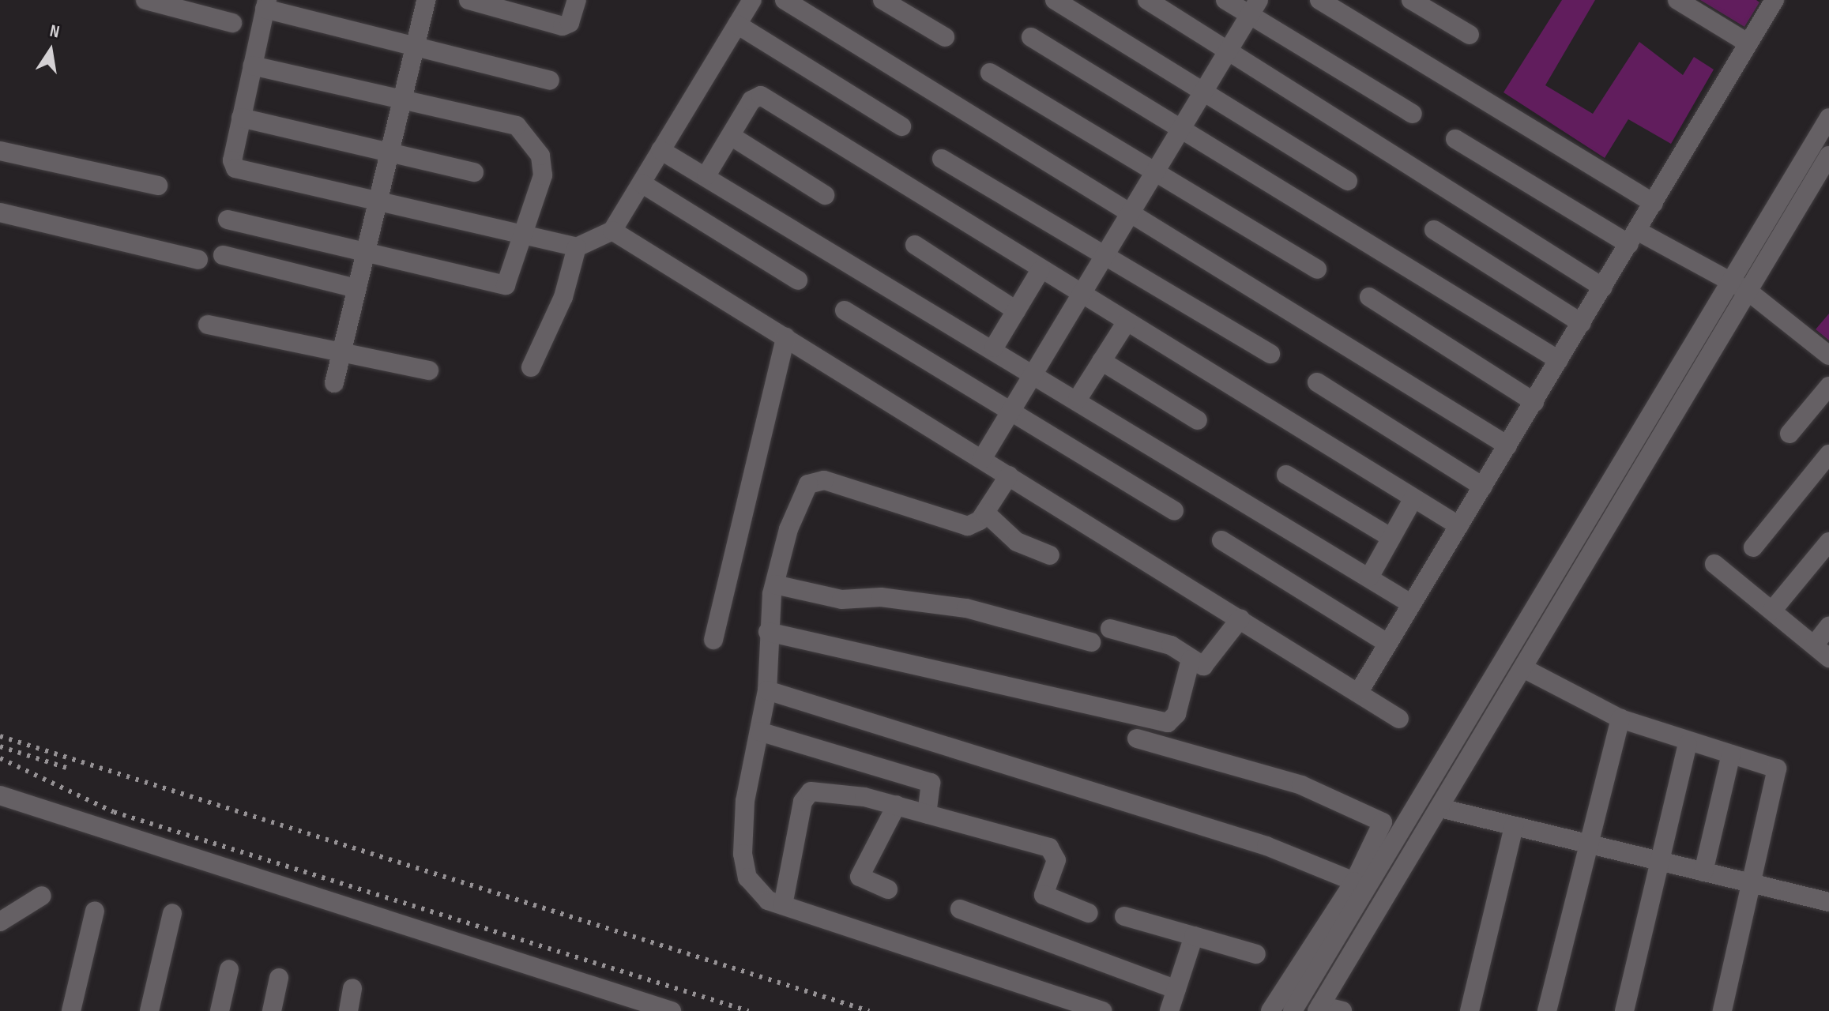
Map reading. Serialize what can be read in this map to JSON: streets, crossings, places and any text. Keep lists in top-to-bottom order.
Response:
{
  "north": "top"
}
